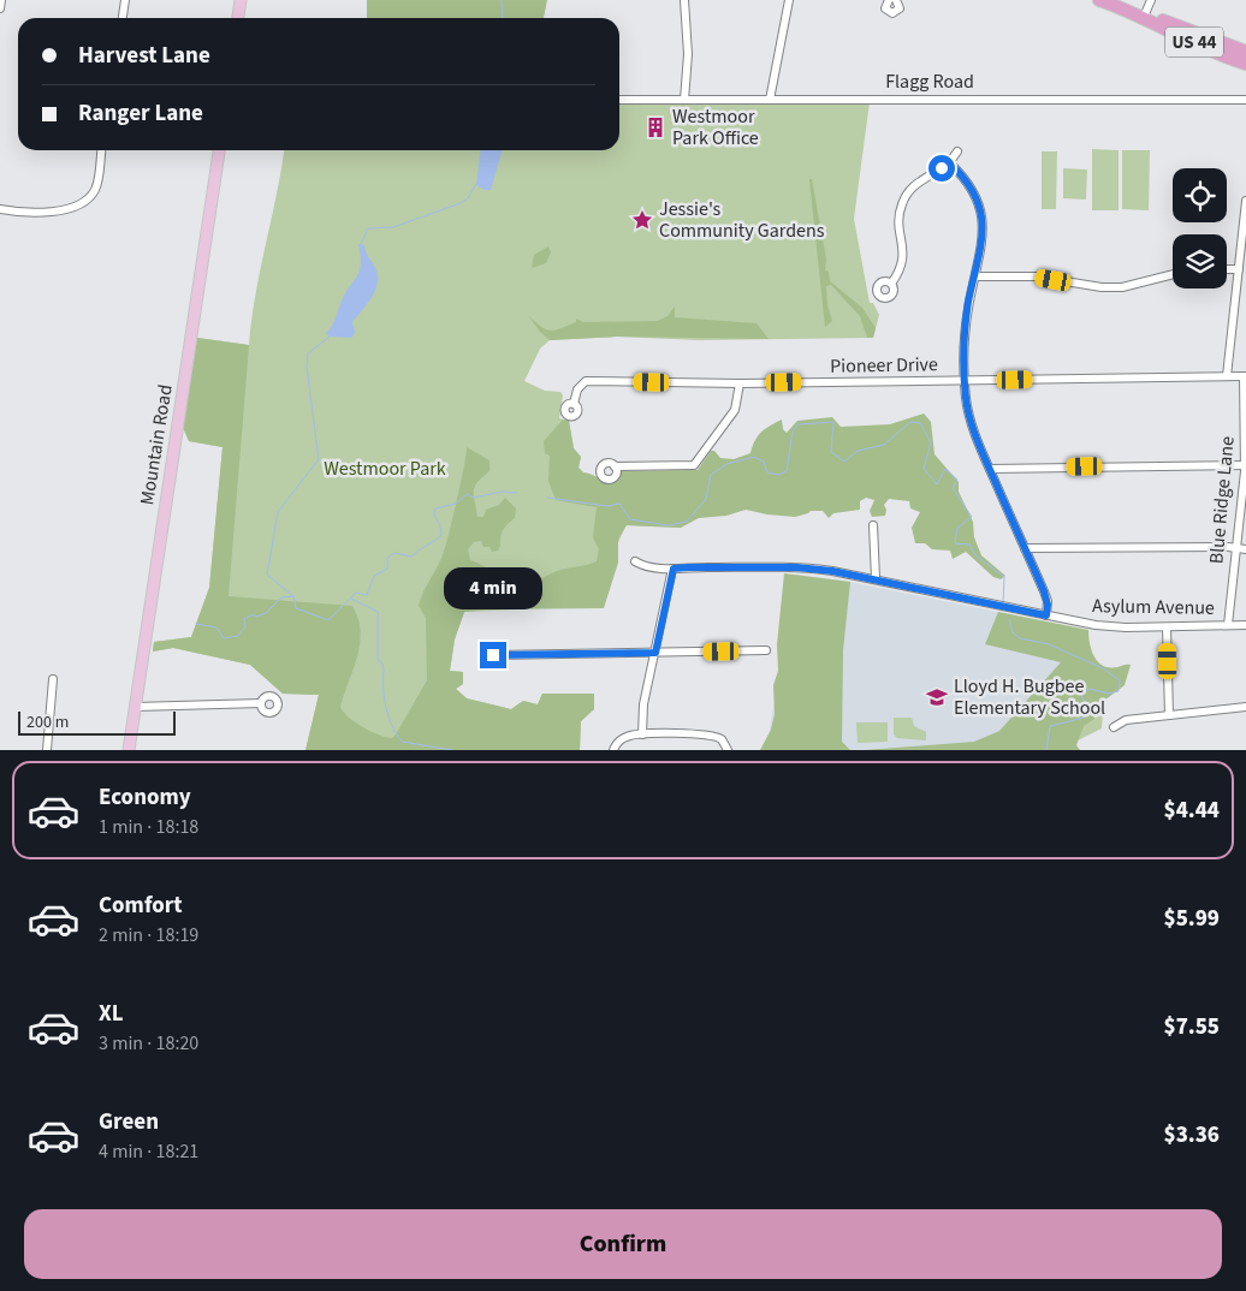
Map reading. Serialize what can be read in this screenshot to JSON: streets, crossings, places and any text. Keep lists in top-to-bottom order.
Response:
{
  "streets": {
    "highway": ["US 44"],
    "main road": ["Mountain Road"],
    "street": [
      "Flagg Road",
      "Pioneer Drive",
      "Blue Ridge Lane",
      "Asylum Avenue"
    ]
  },
  "crossings": [
    ["Pioneer Drive", "Blue Ridge Lane"],
    ["Blue Ridge Lane", "Asylum Avenue"]
  ],
  "parks": ["Westmoor Park"],
  "places": {
    "building": ["Westmoor Park Office"],
    "place": ["Jessie's Community Gardens"],
    "school or university": ["Lloyd H. Bugbee Elementary School"]
  },
  "scale_bar": "200 m",
  "page": {
    "banner": ["Harvest Lane", "Ranger Lane"],
    "bubble": "4 min",
    "scale": "200 m",
    "list": [
      {
        "name": "Economy",
        "note": "1 min · 18:18",
        "value": "$4.44"
      },
      {
        "name": "Comfort",
        "note": "2 min · 18:19",
        "value": "$5.99"
      },
      {
        "name": "XL",
        "note": "3 min · 18:20",
        "value": "$7.55"
      },
      {
        "name": "Green",
        "note": "4 min · 18:21",
        "value": "$3.36"
      }
    ],
    "buttons": "Confirm"
  }
}
